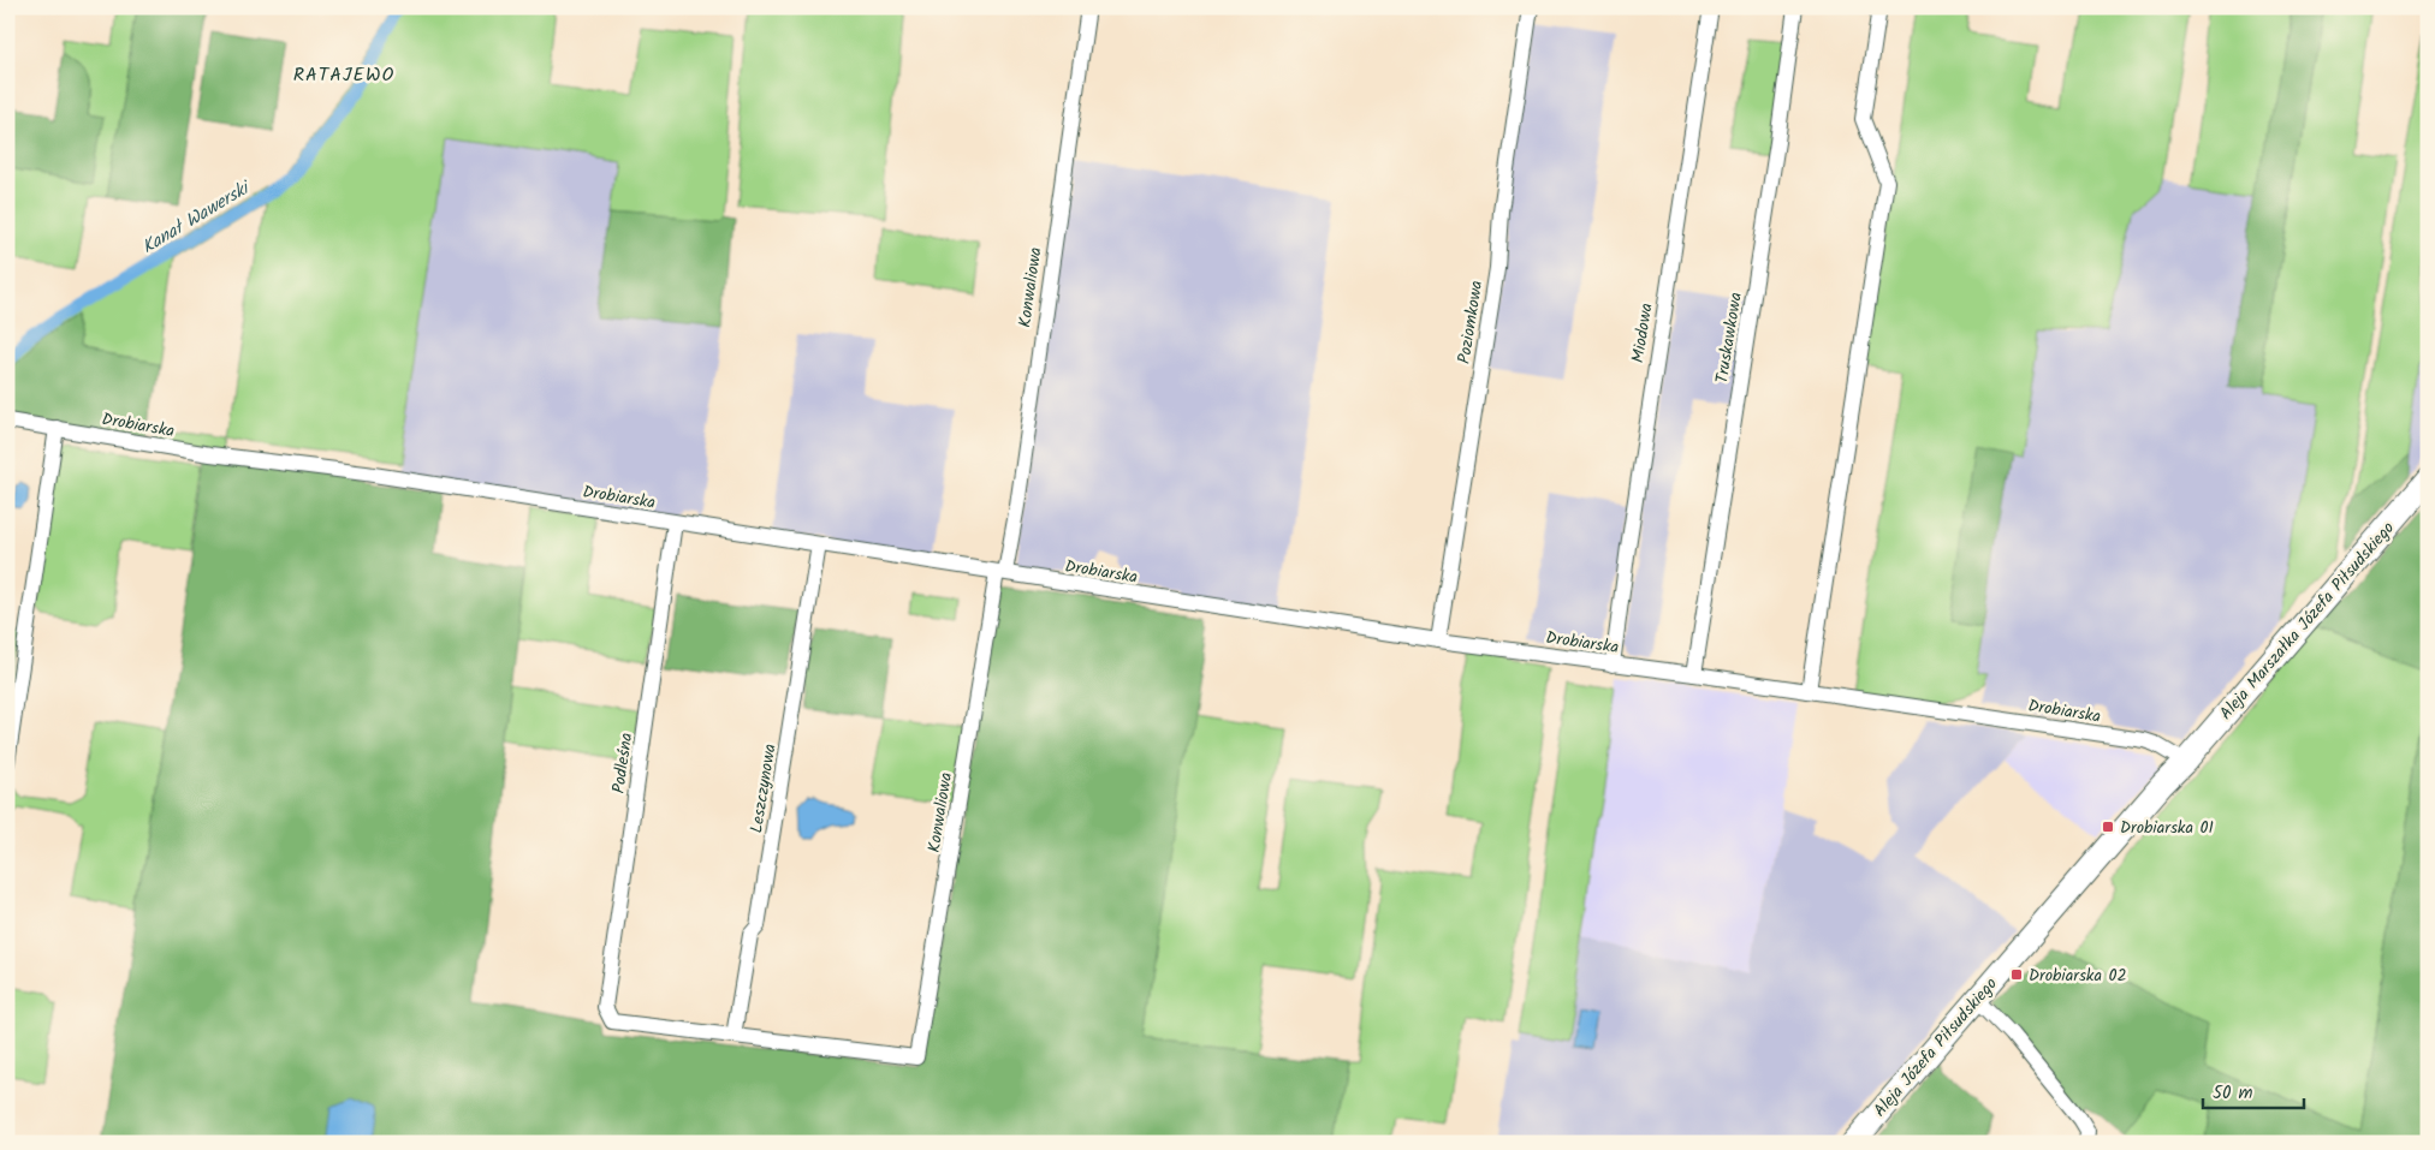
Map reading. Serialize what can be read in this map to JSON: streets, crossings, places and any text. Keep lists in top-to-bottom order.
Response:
{
  "streets": {
    "main road": ["Aleja Marszałka Józefa Piłsudskiego", "Aleja Józefa Piłsudskiego"],
    "street": [
      "Konwaliowa",
      "Poziomkowa",
      "Miodowa",
      "Truskawkowa",
      "Drobiarska",
      "Podleśna",
      "Leszczynowa"
    ]
  },
  "crossings": [
    ["Konwaliowa", "Drobiarska"],
    ["Konwaliowa", "Podleśna"],
    ["Konwaliowa", "Leszczynowa"],
    ["Poziomkowa", "Drobiarska"],
    ["Miodowa", "Drobiarska"],
    ["Truskawkowa", "Drobiarska"],
    ["Drobiarska", "Aleja Marszałka Józefa Piłsudskiego"],
    ["Drobiarska", "Podleśna"],
    ["Drobiarska", "Leszczynowa"],
    ["Drobiarska", "Aleja Józefa Piłsudskiego"],
    ["Aleja Marszałka Józefa Piłsudskiego", "Aleja Józefa Piłsudskiego"],
    ["Podleśna", "Leszczynowa"]
  ],
  "districts": ["RATAJEWO"],
  "water": ["Kanał Wawerski"],
  "places": {
    "transit": ["Drobiarska 01", "Drobiarska 02"]
  },
  "scale_bar": "50 m"
}
